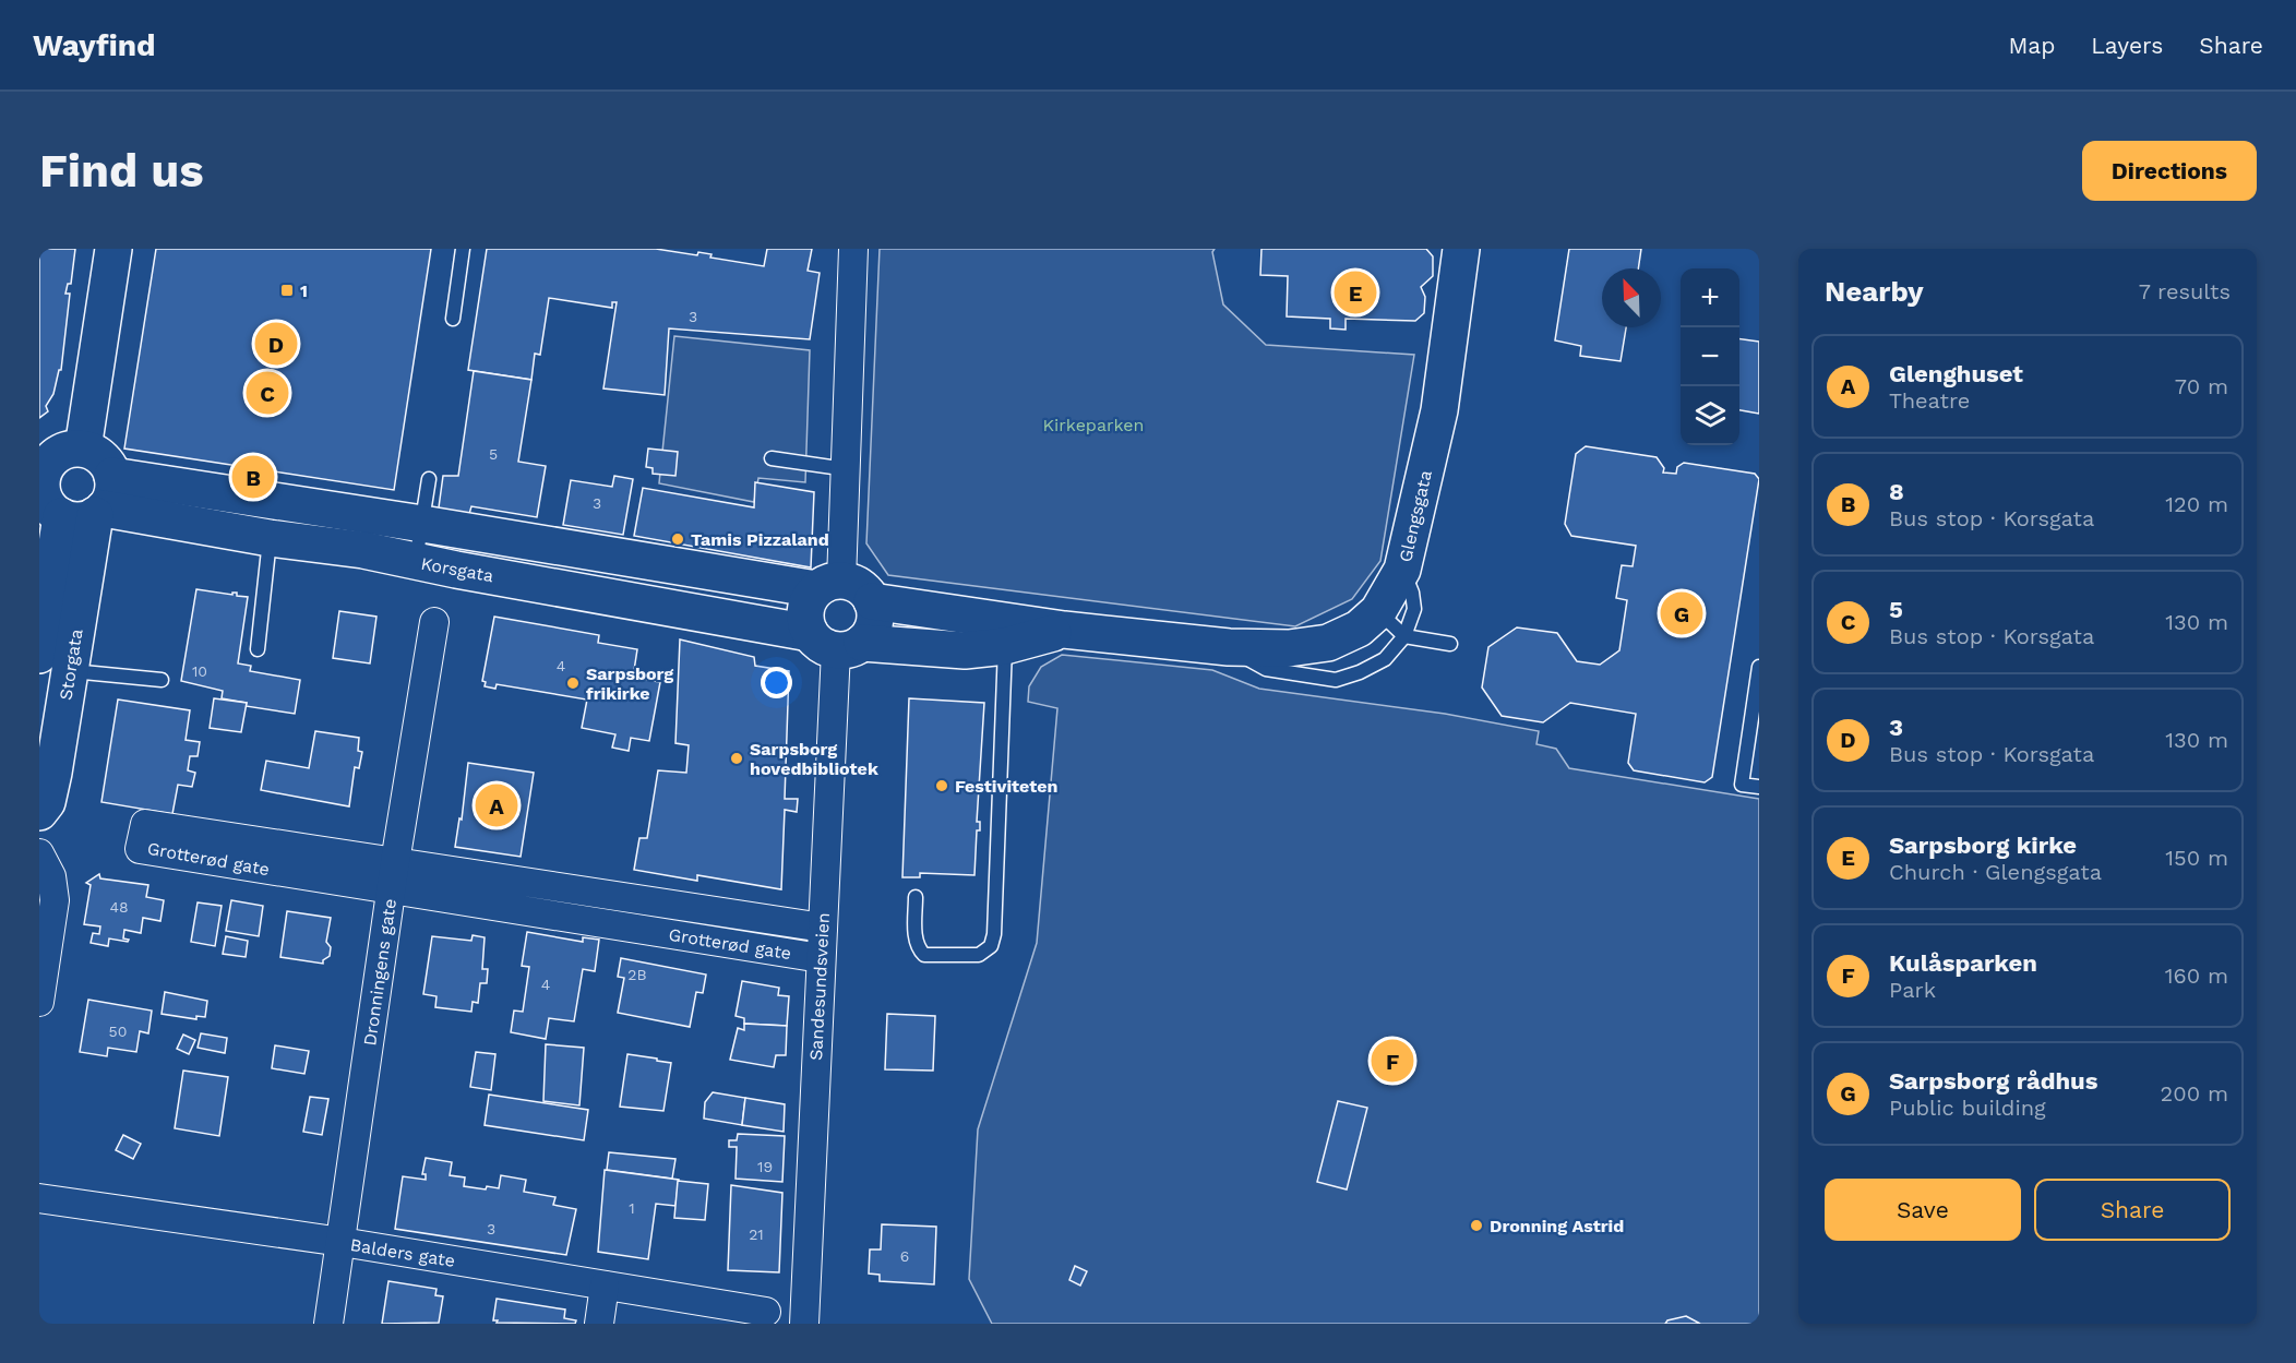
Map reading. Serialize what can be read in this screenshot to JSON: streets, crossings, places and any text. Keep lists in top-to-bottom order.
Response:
{
  "streets": {
    "street": [
      "Glengsgata",
      "Korsgata",
      "Storgata",
      "Grotterød gate",
      "Dronningens gate",
      "Sandesundsveien",
      "Balders gate"
    ]
  },
  "crossings": [
    ["Glengsgata", "Korsgata"],
    ["Glengsgata", "Sandesundsveien"],
    ["Korsgata", "Storgata"],
    ["Korsgata", "Sandesundsveien"],
    ["Grotterød gate", "Dronningens gate"],
    ["Grotterød gate", "Sandesundsveien"],
    ["Dronningens gate", "Balders gate"]
  ],
  "parks": ["Kirkeparken"],
  "places": {
    "transit": ["1"],
    "other": [
      "Tamis Pizzaland",
      "Sarpsborg frikirke",
      "Sarpsborg hovedbibliotek",
      "Festiviteten",
      "Dronning Astrid"
    ]
  },
  "house_numbers": [
    "3",
    "5",
    "3",
    "4",
    "10",
    "48",
    "2B",
    "4",
    "50",
    "19",
    "1",
    "3",
    "21",
    "6"
  ],
  "north": "top left",
  "page": {
    "header": "Wayfind",
    "nav": ["Map", "Layers", "Share"],
    "buttons": [
      "Directions",
      ["Save", "Share"]
    ],
    "title": "Find us",
    "heading": ["Nearby", "7 results"],
    "map_buttons": ["+", "−"],
    "pins": [
      "E",
      "D",
      "C",
      "B",
      "G",
      "A",
      "F"
    ],
    "list": [
      {
        "mark": "A",
        "name": "Glenghuset",
        "note": "Theatre",
        "value": "70 m"
      },
      {
        "mark": "B",
        "name": "8",
        "note": "Bus stop · Korsgata",
        "value": "120 m"
      },
      {
        "mark": "C",
        "name": "5",
        "note": "Bus stop · Korsgata",
        "value": "130 m"
      },
      {
        "mark": "D",
        "name": "3",
        "note": "Bus stop · Korsgata",
        "value": "130 m"
      },
      {
        "mark": "E",
        "name": "Sarpsborg kirke",
        "note": "Church · Glengsgata",
        "value": "150 m"
      },
      {
        "mark": "F",
        "name": "Kulåsparken",
        "note": "Park",
        "value": "160 m"
      },
      {
        "mark": "G",
        "name": "Sarpsborg rådhus",
        "note": "Public building",
        "value": "200 m"
      }
    ]
  }
}
